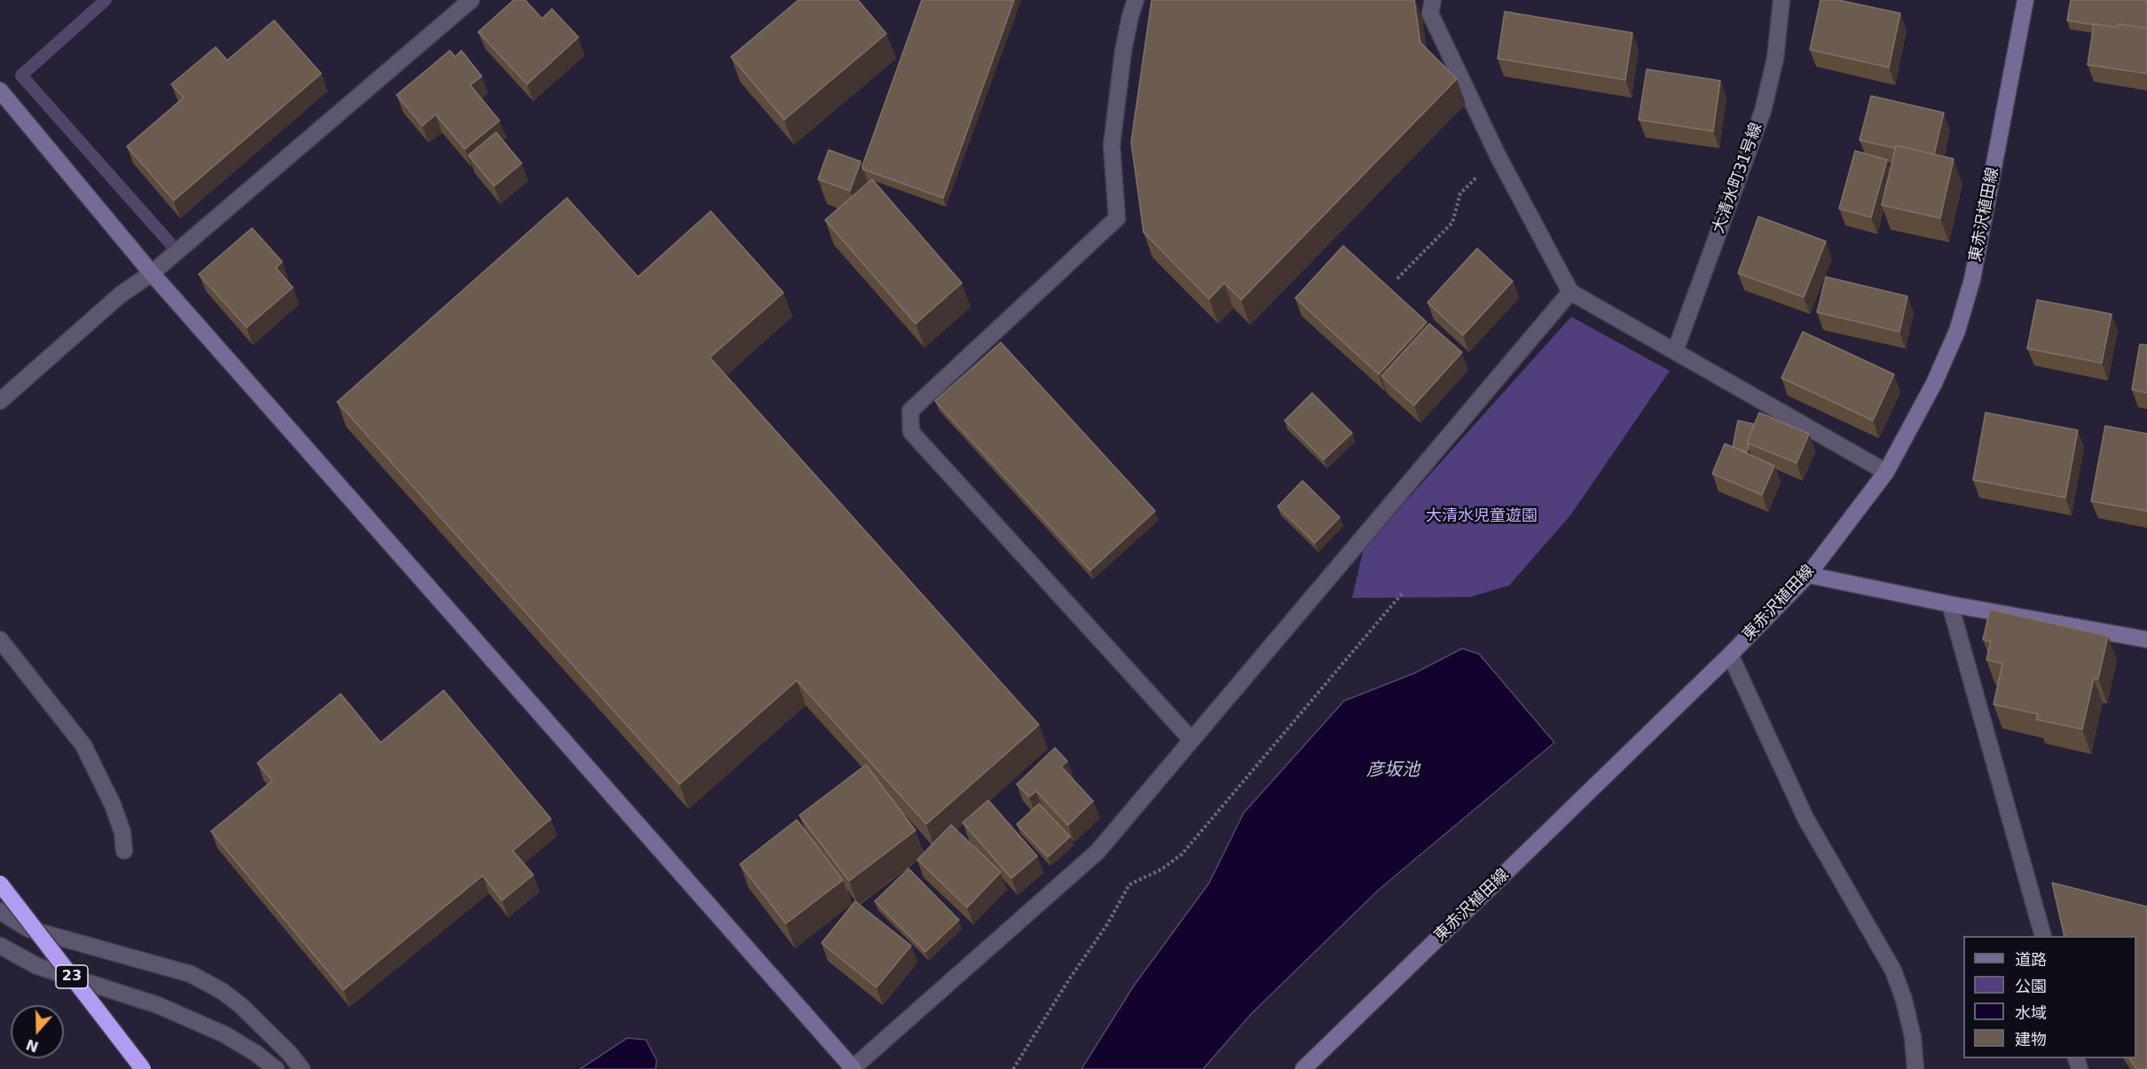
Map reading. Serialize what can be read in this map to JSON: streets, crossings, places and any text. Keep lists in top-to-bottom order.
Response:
{
  "streets": {
    "highway": ["23"],
    "street": ["大清水町31号線", "東赤沢植田線"]
  },
  "water": ["彦坂池"],
  "parks": ["大清水児童遊園"],
  "legend": [
    "道路",
    "公園",
    "水域",
    "建物"
  ],
  "north": "bottom"
}
